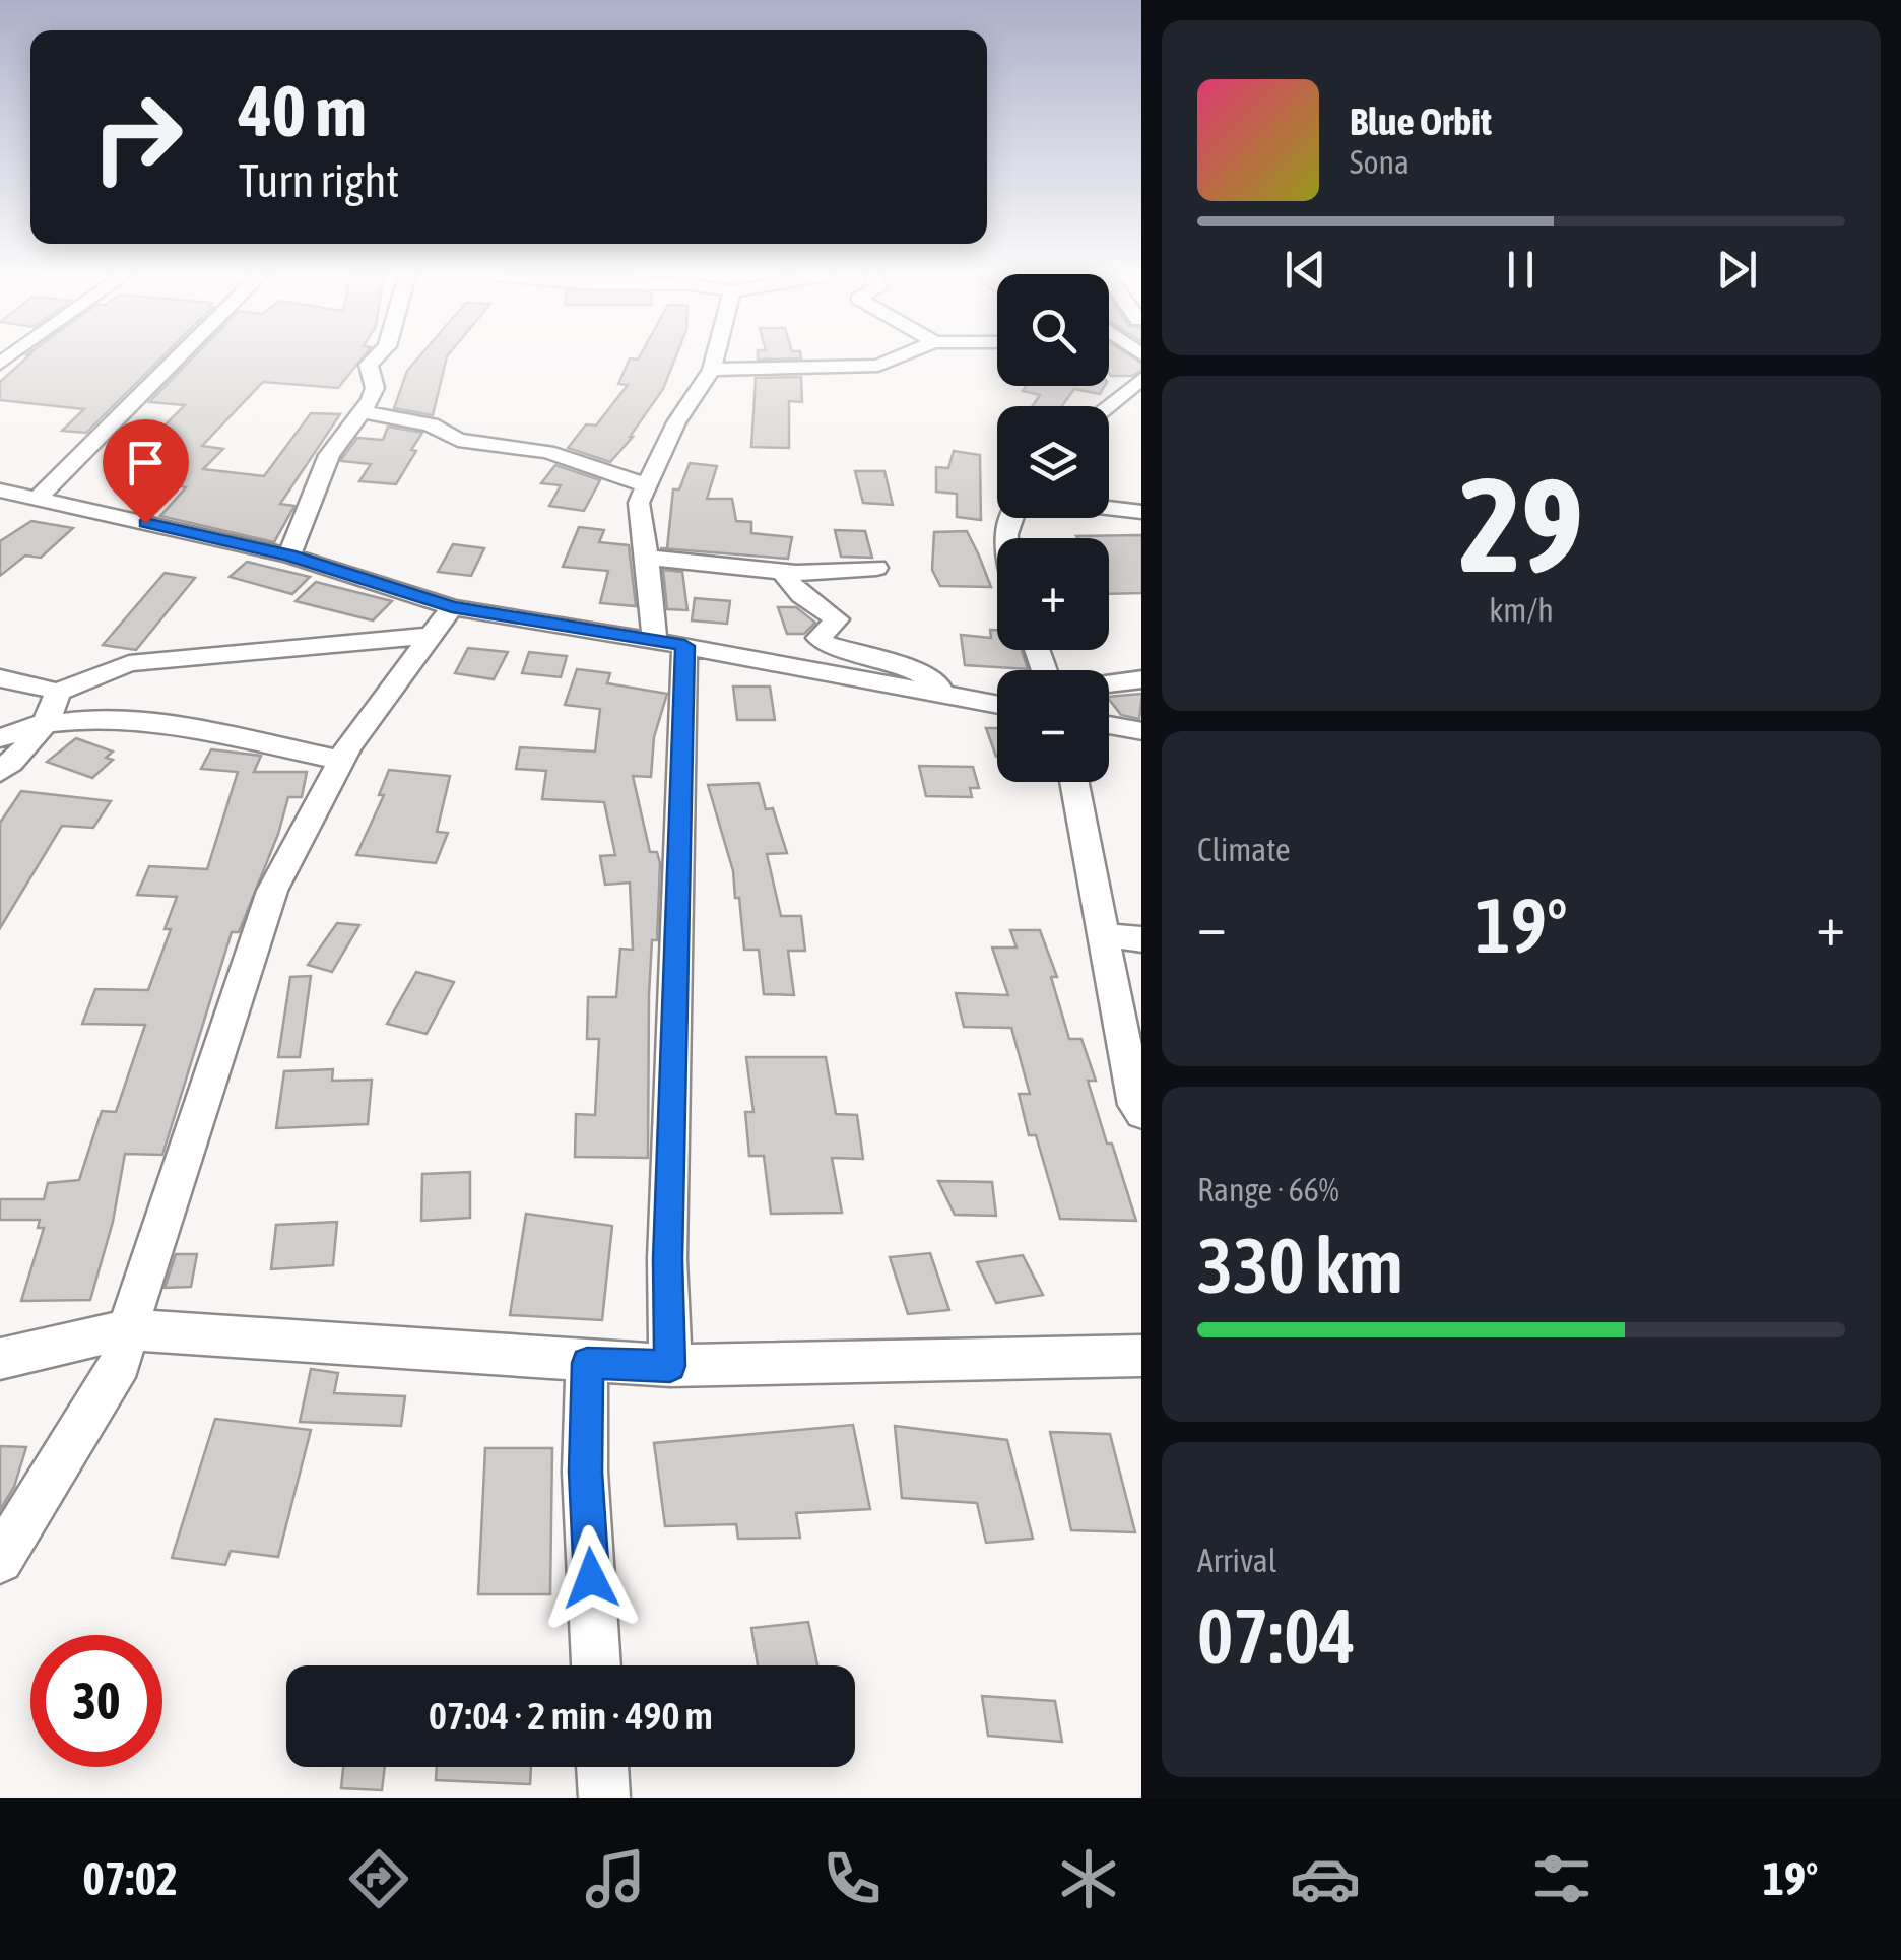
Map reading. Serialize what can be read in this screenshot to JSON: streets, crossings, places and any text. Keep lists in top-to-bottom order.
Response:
{
  "page": {
    "turn": ["40 m", "Turn right"],
    "song": ["Blue Orbit", "Sona"],
    "map_buttons": ["+", "−"],
    "tile": [
      ["29", "km/h"],
      "Climate",
      ["Range · 66%", "330 km"],
      ["Arrival", "07:04"]
    ],
    "heat": ["−", "19°", "+"],
    "limit": "30",
    "trip": "07:04 · 2 min · 490 m",
    "tabs": ["07:02", "19°"]
  }
}
